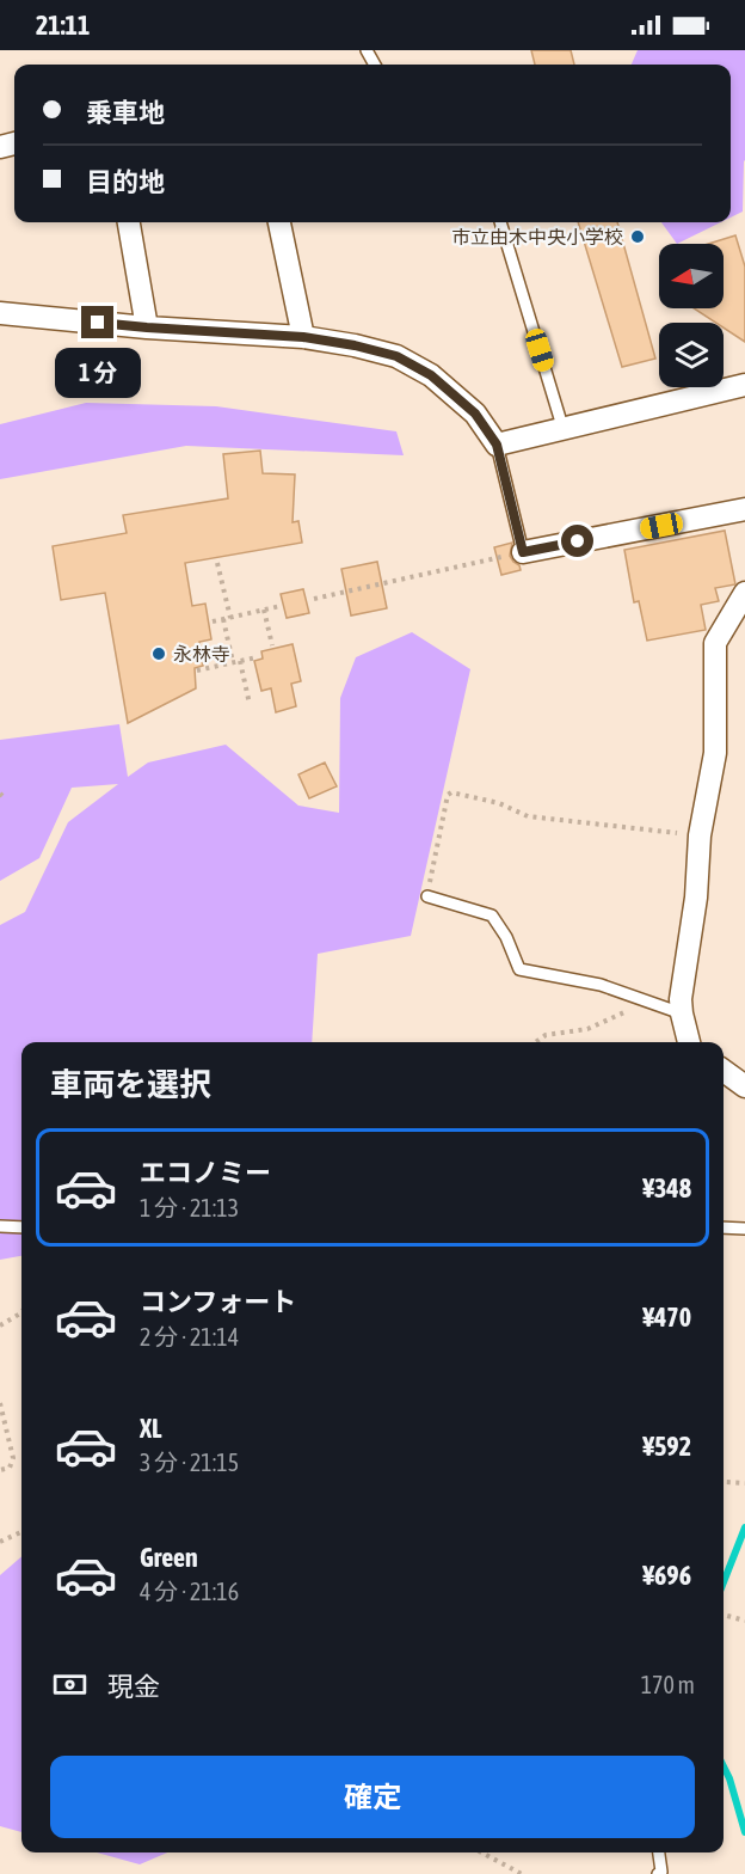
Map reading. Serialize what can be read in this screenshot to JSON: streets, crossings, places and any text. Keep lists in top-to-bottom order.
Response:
{
  "places": ["市立由木中央小学校", "永林寺"],
  "north": "left",
  "page": {
    "status": "21:11",
    "banner": ["乗車地", "目的地"],
    "bubble": "1 分",
    "heading": "車両を選択",
    "list": [
      {
        "name": "エコノミー",
        "note": "1 分 · 21:13",
        "value": "¥348"
      },
      {
        "name": "コンフォート",
        "note": "2 分 · 21:14",
        "value": "¥470"
      },
      {
        "name": "XL",
        "note": "3 分 · 21:15",
        "value": "¥592"
      },
      {
        "name": "Green",
        "note": "4 分 · 21:16",
        "value": "¥696"
      }
    ],
    "pay": ["現金", "170 m"],
    "buttons": "確定"
  }
}
